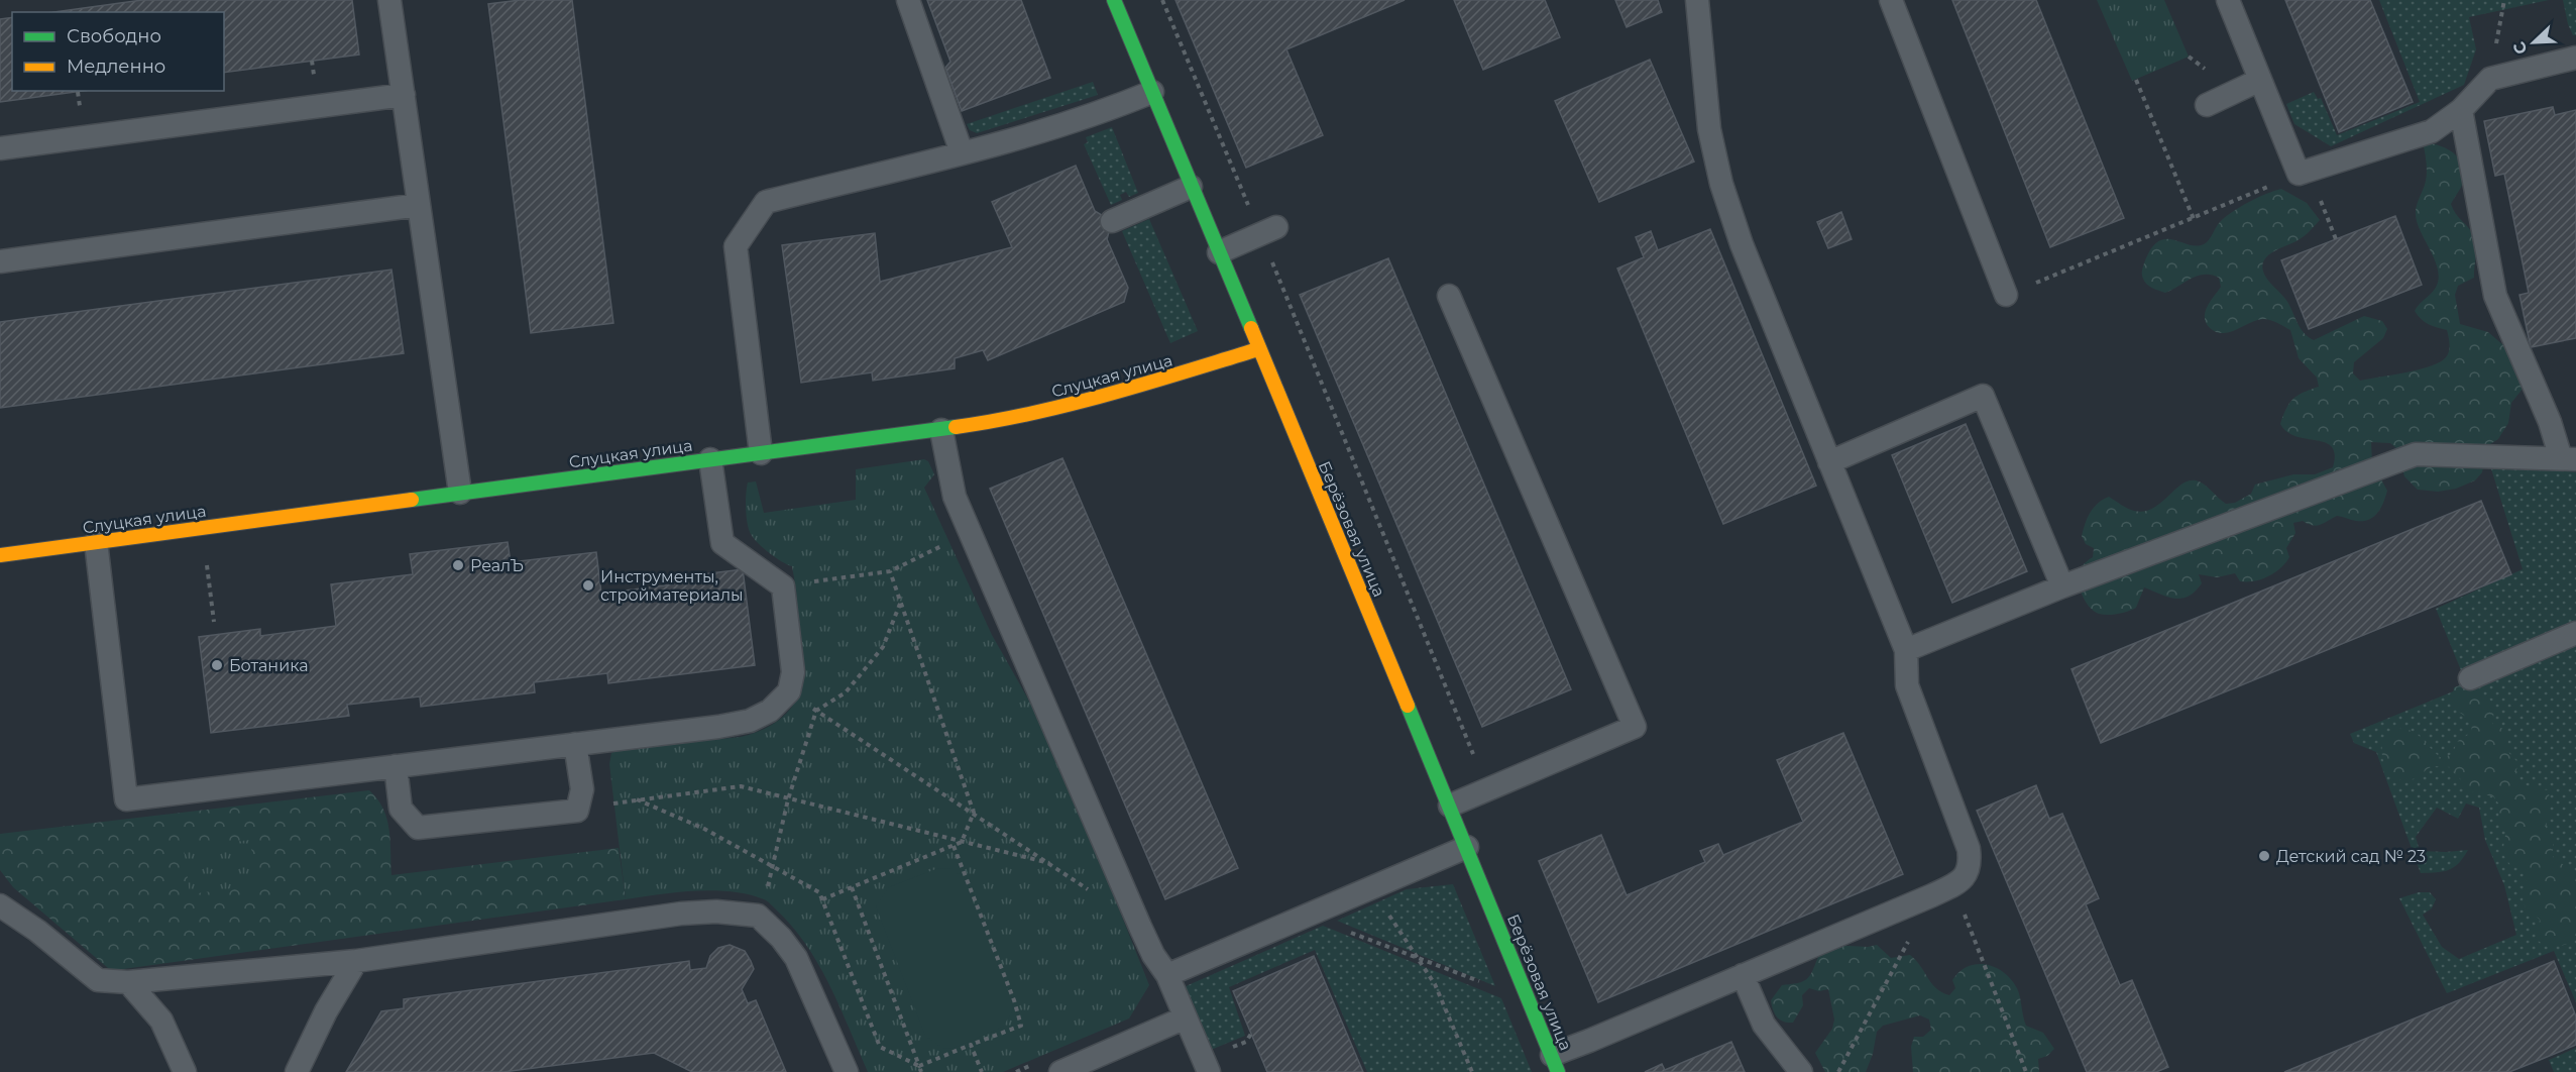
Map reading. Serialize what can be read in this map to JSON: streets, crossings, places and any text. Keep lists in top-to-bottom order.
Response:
{
  "streets": {
    "street": ["Слуцкая улица", "Берёзовая улица"]
  },
  "crossings": [
    ["Слуцкая улица", "Берёзовая улица"]
  ],
  "places": [
    "РеалЪ",
    "Инструменты, стройматериалы",
    "Ботаника",
    "Детский сад № 23"
  ],
  "legend": ["Свободно", "Медленно"],
  "north": "bottom left"
}
